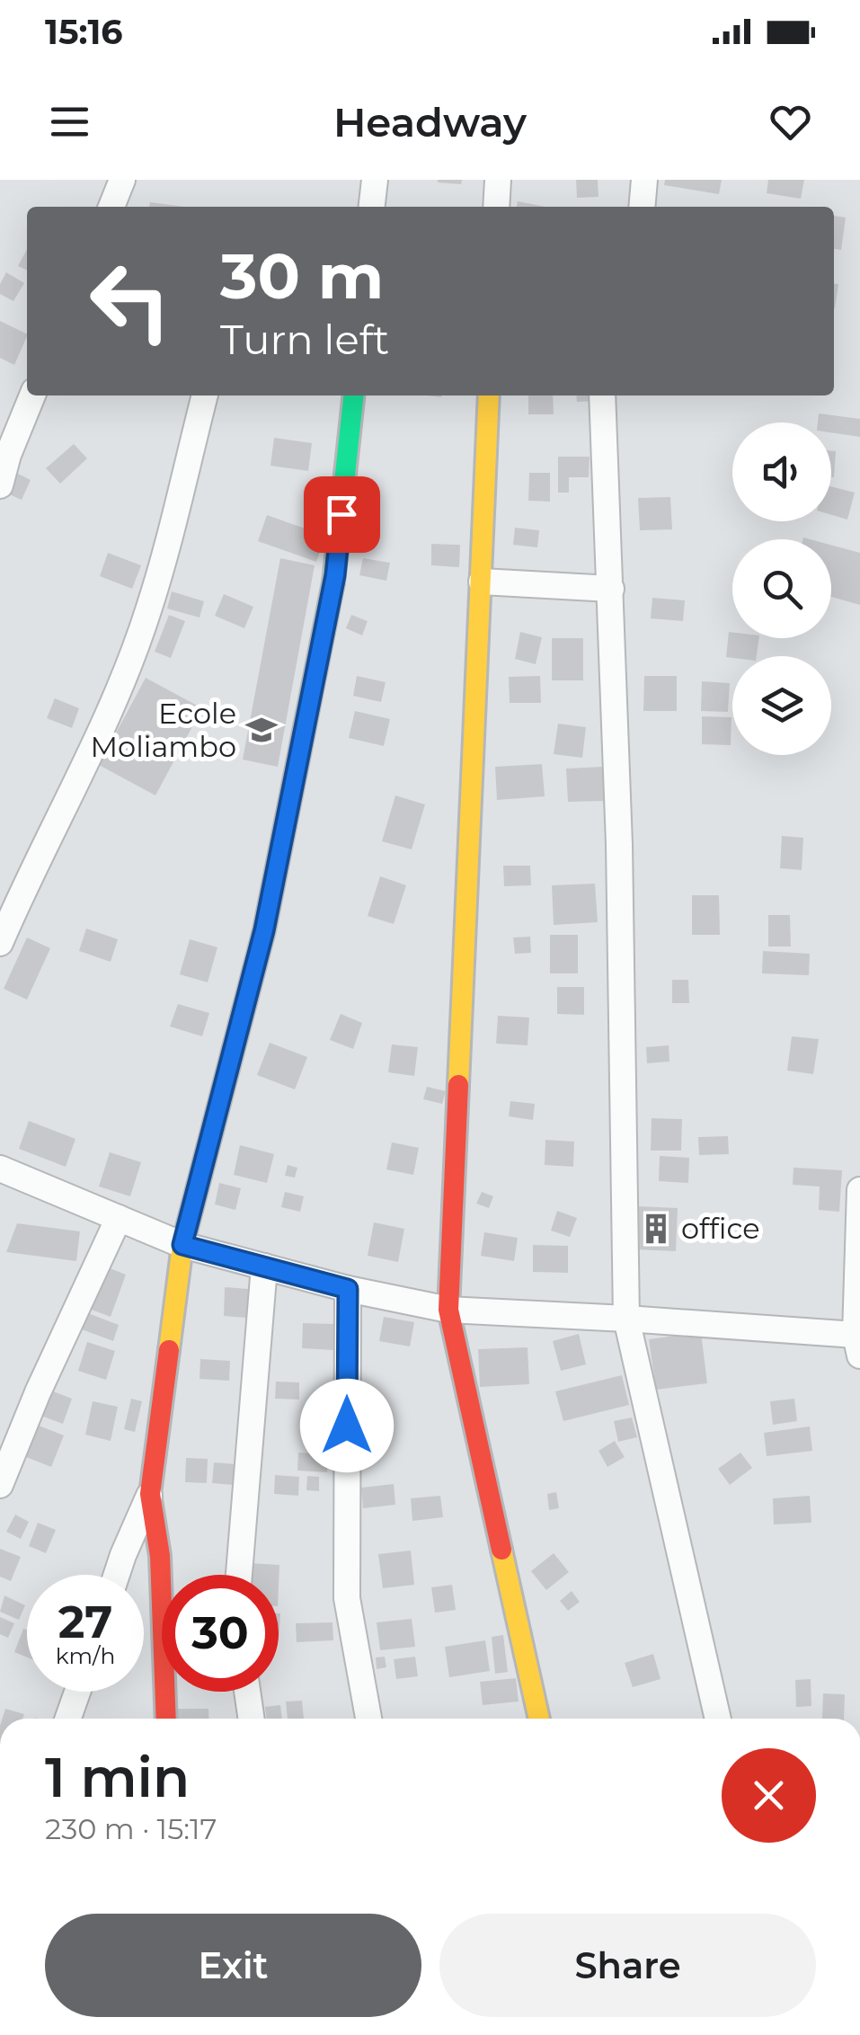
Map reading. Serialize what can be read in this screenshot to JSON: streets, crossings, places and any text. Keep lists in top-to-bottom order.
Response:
{
  "places": {
    "school or university": ["Ecole Moliambo"],
    "building": ["office"]
  },
  "page": {
    "status": "15:16",
    "header": "Headway",
    "turn": ["30 m", "Turn left"],
    "speed": "27 km/h",
    "limit": "30",
    "heading": ["1 min", "230 m · 15:17"],
    "buttons": ["Exit", "Share"]
  }
}
